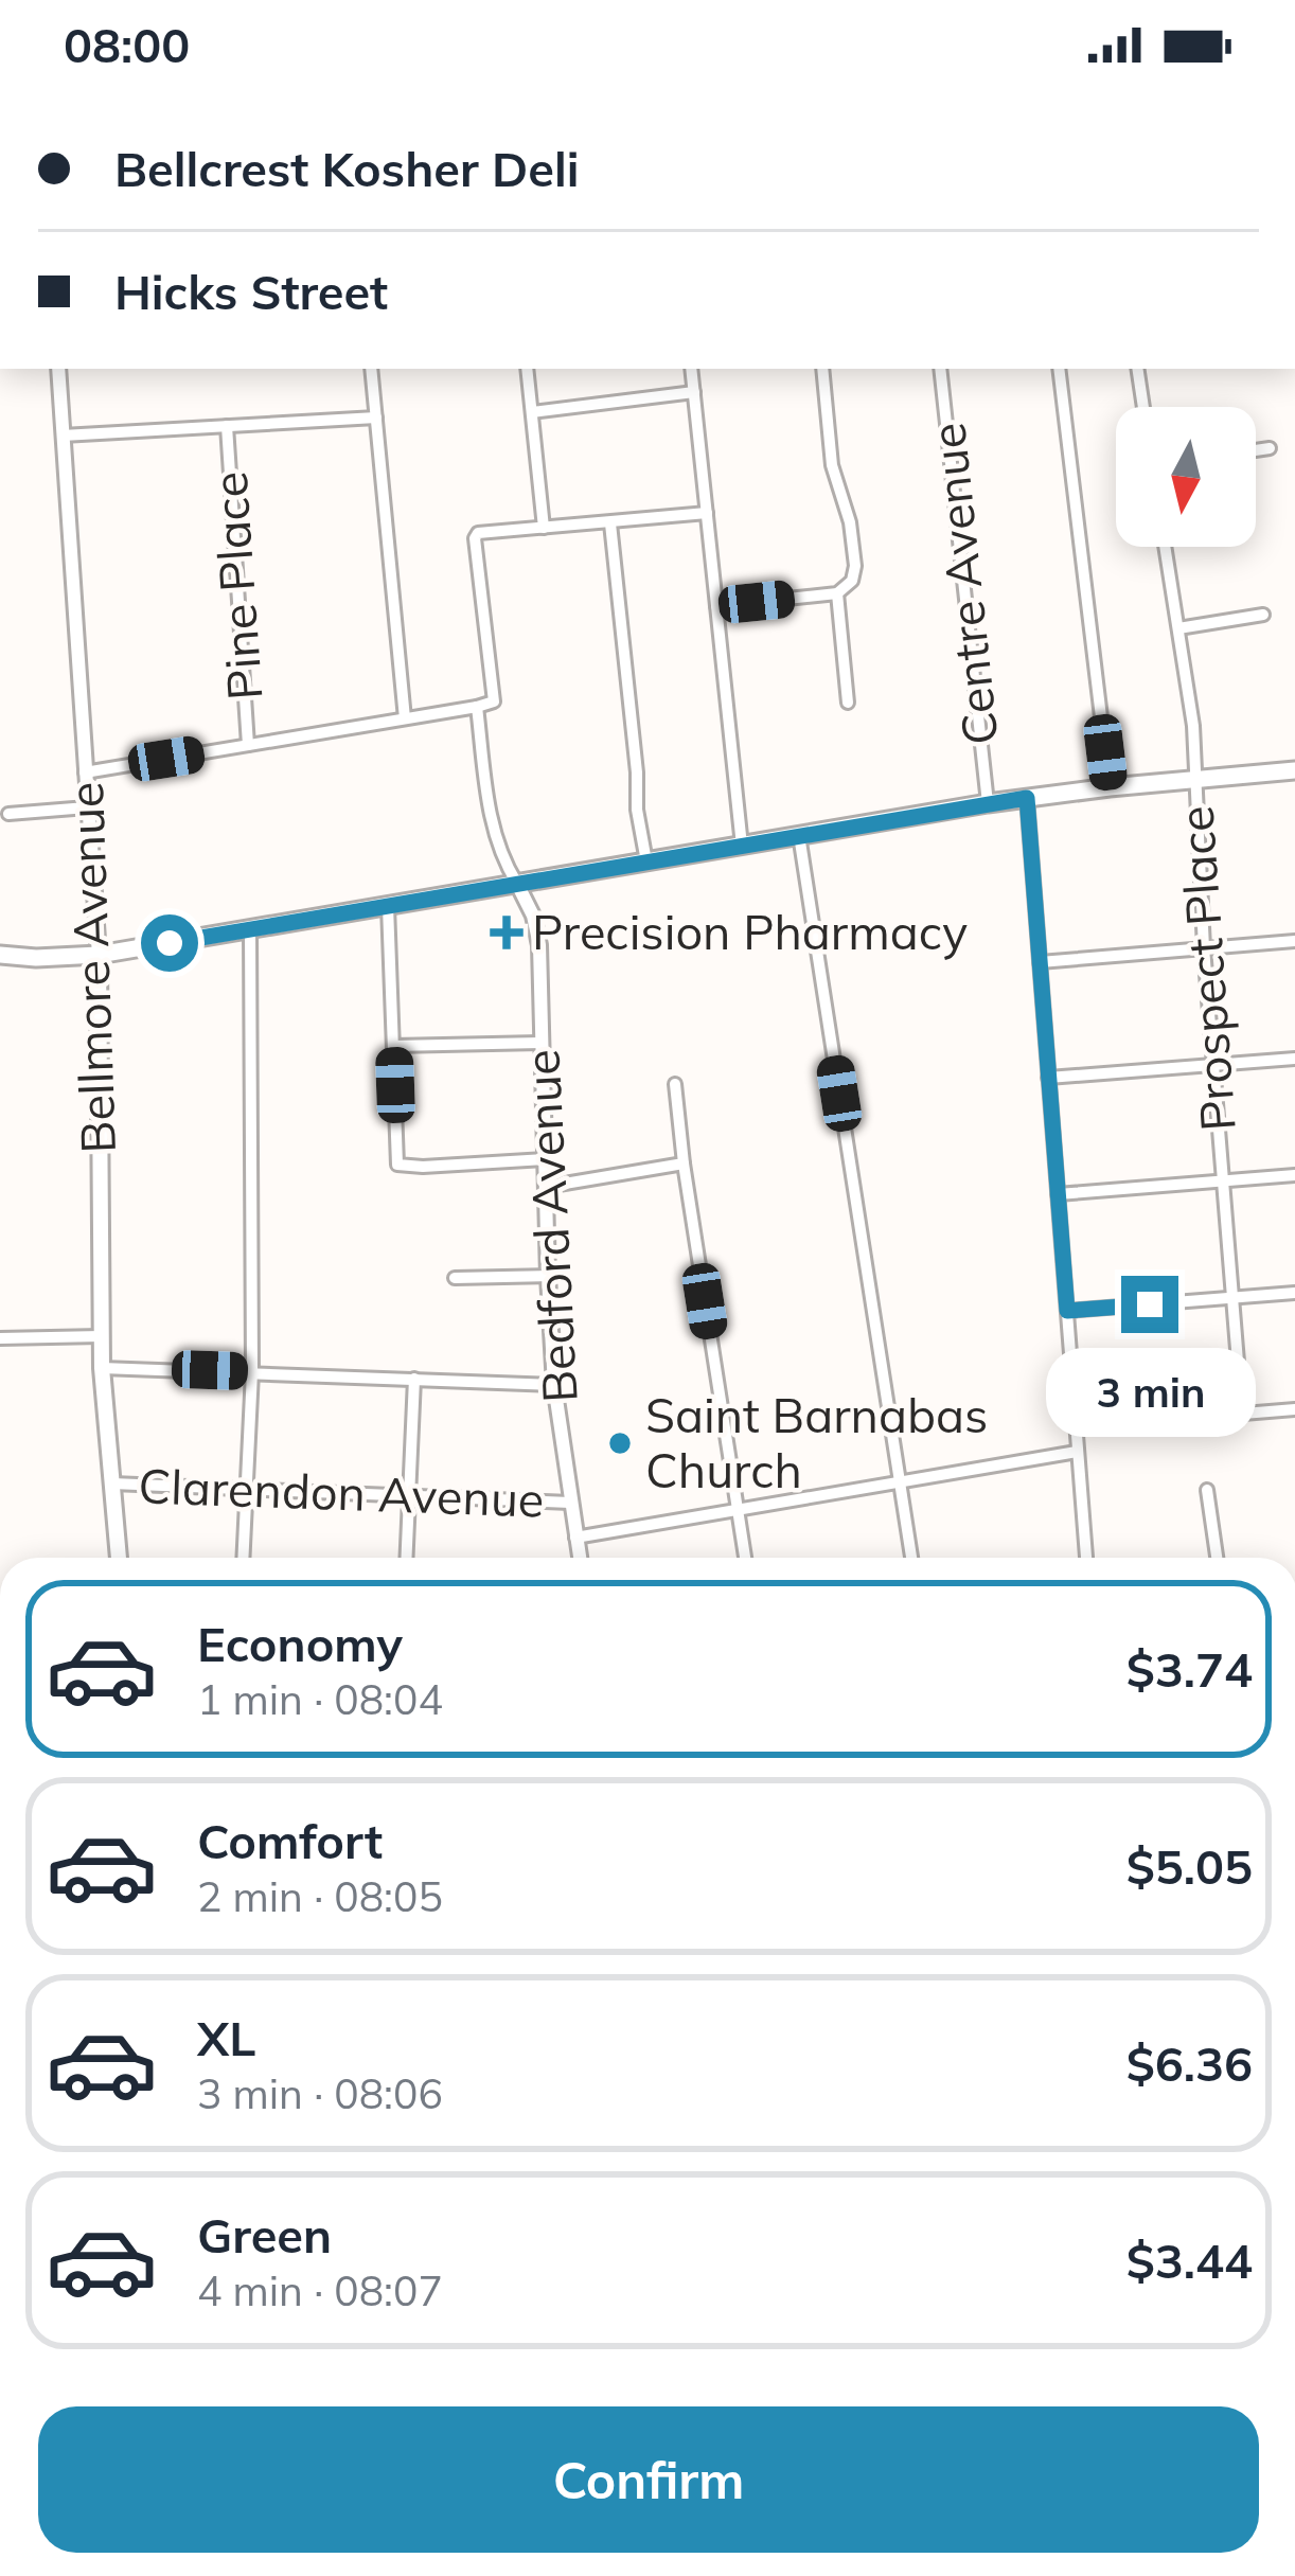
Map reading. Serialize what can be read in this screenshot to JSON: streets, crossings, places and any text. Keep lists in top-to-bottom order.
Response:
{
  "streets": {
    "main road": ["Bellmore Avenue"],
    "street": [
      "Centre Avenue",
      "Pine Place",
      "Prospect Place",
      "Bedford Avenue",
      "Clarendon Avenue"
    ]
  },
  "crossings": [
    ["Centre Avenue", "Clarendon Avenue"],
    ["Bellmore Avenue", "Clarendon Avenue"],
    ["Bedford Avenue", "Clarendon Avenue"]
  ],
  "places": {
    "health": ["Precision Pharmacy"],
    "other": ["Saint Barnabas Church"]
  },
  "north": "bottom",
  "page": {
    "status": "08:00",
    "banner": ["Bellcrest Kosher Deli", "Hicks Street"],
    "bubble": "3 min",
    "list": [
      {
        "name": "Economy",
        "note": "1 min · 08:04",
        "value": "$3.74"
      },
      {
        "name": "Comfort",
        "note": "2 min · 08:05",
        "value": "$5.05"
      },
      {
        "name": "XL",
        "note": "3 min · 08:06",
        "value": "$6.36"
      },
      {
        "name": "Green",
        "note": "4 min · 08:07",
        "value": "$3.44"
      }
    ],
    "buttons": "Confirm"
  }
}
